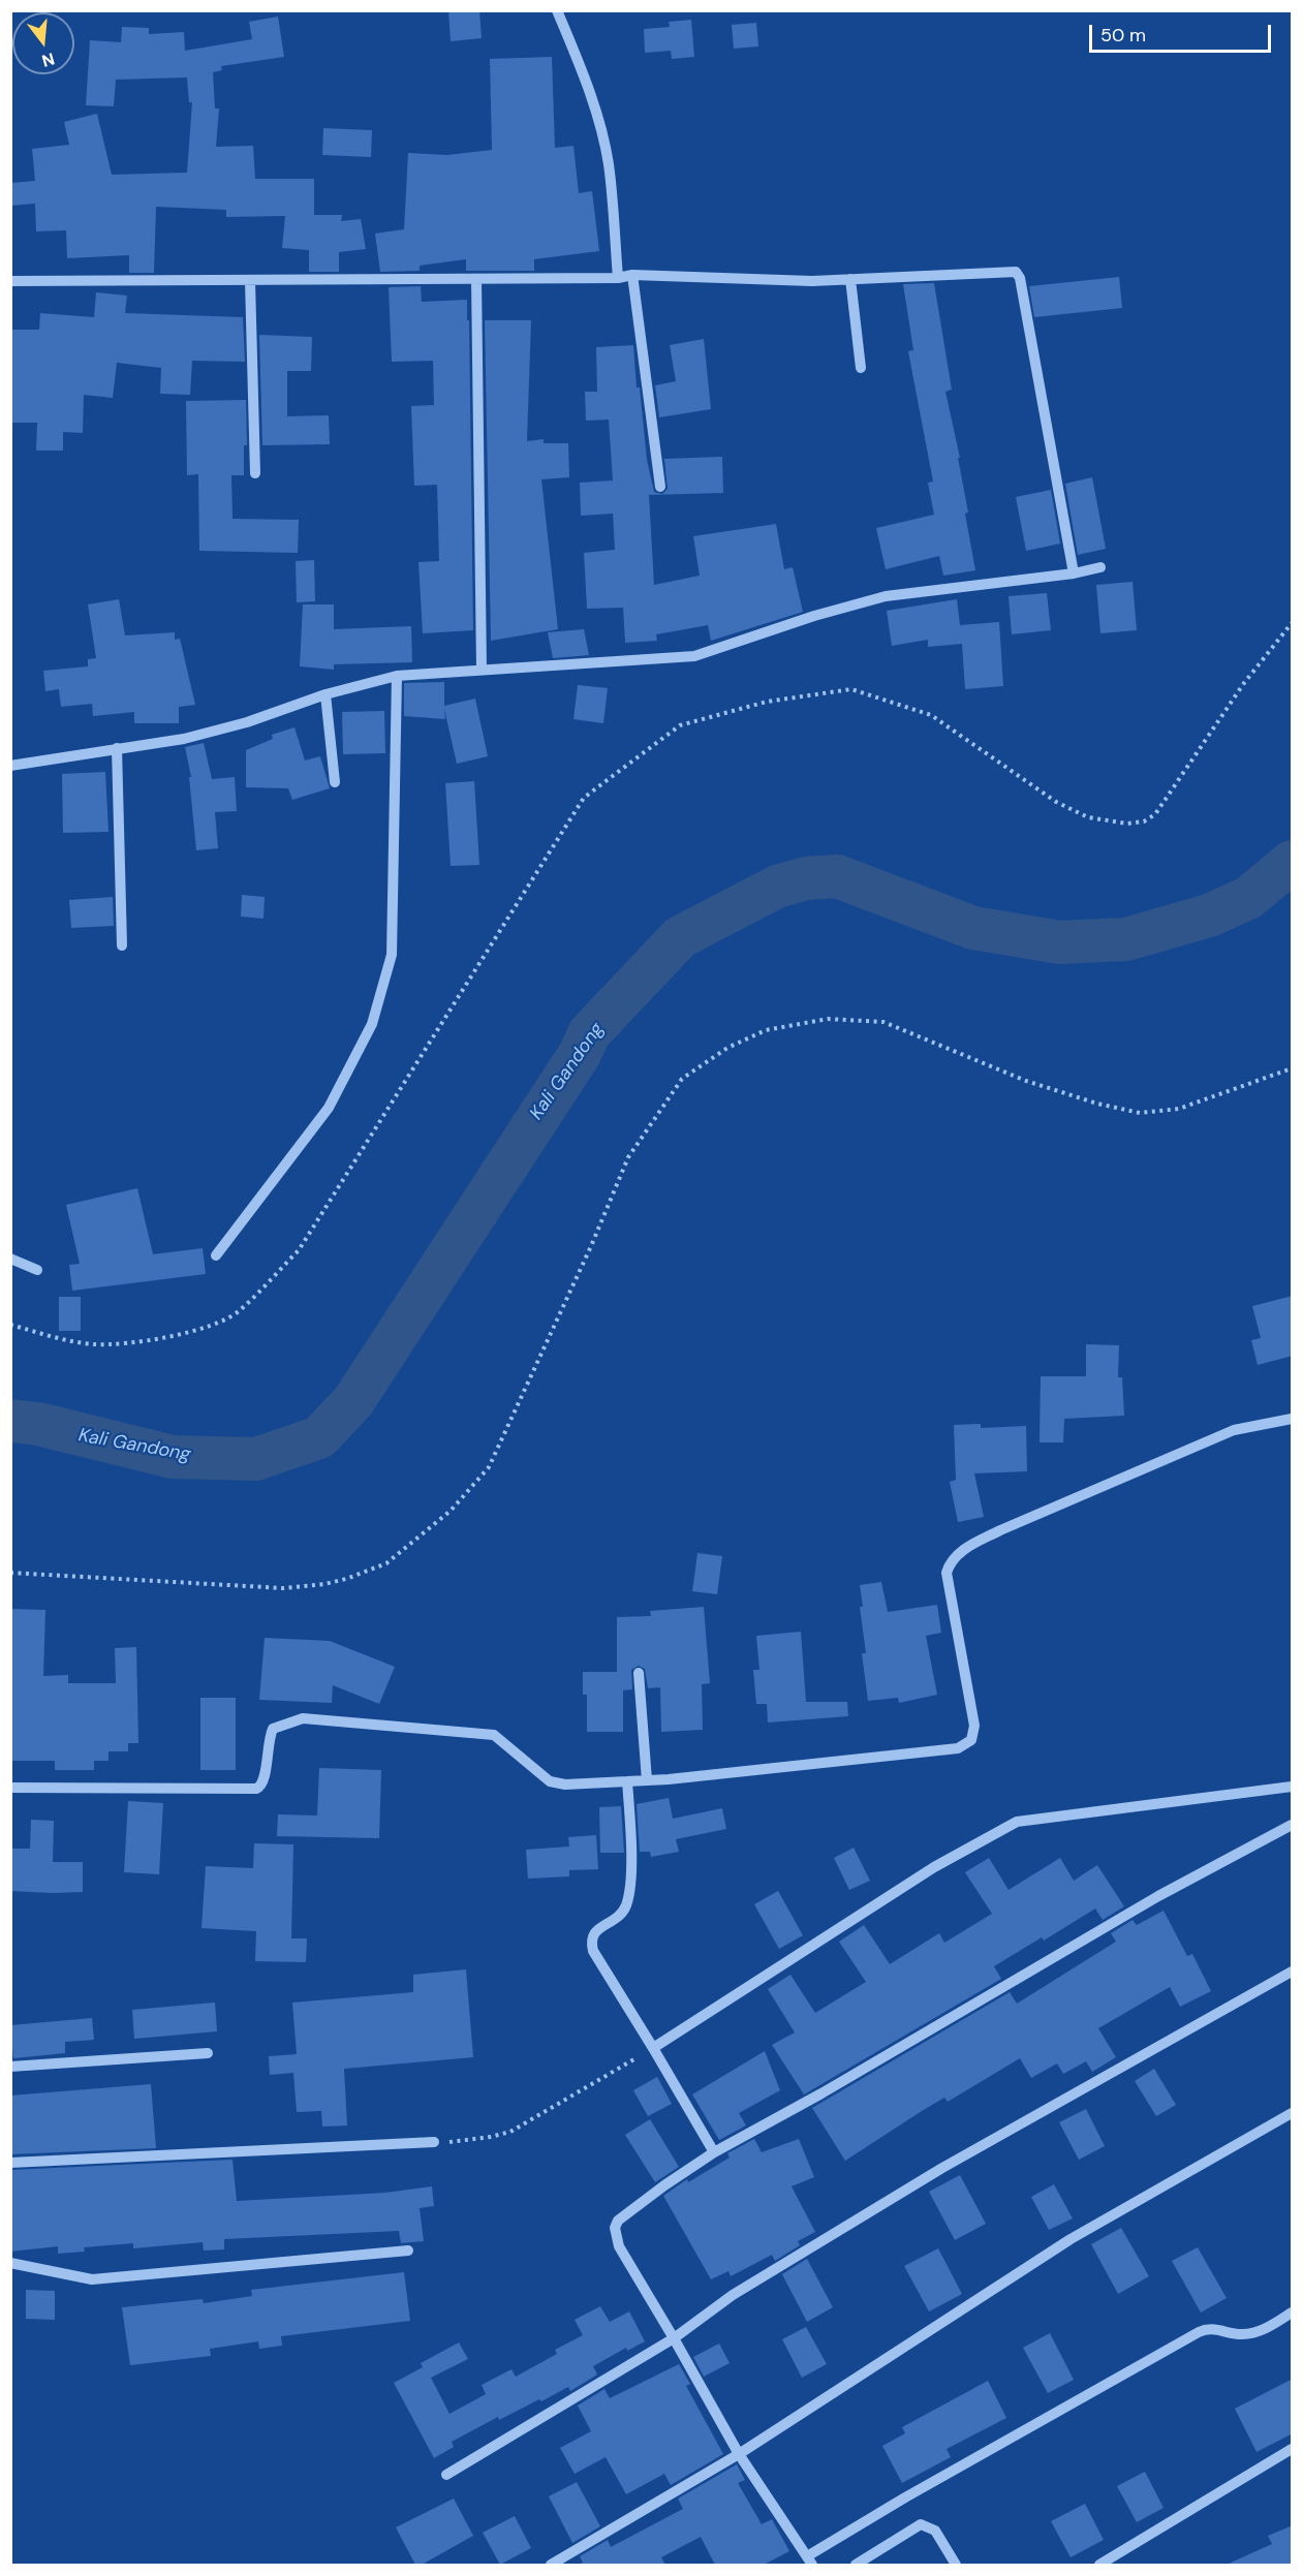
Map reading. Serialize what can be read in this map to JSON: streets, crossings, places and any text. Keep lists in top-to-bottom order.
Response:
{
  "water": ["Kali Gandong"],
  "scale_bar": "50 m",
  "north": "bottom"
}
